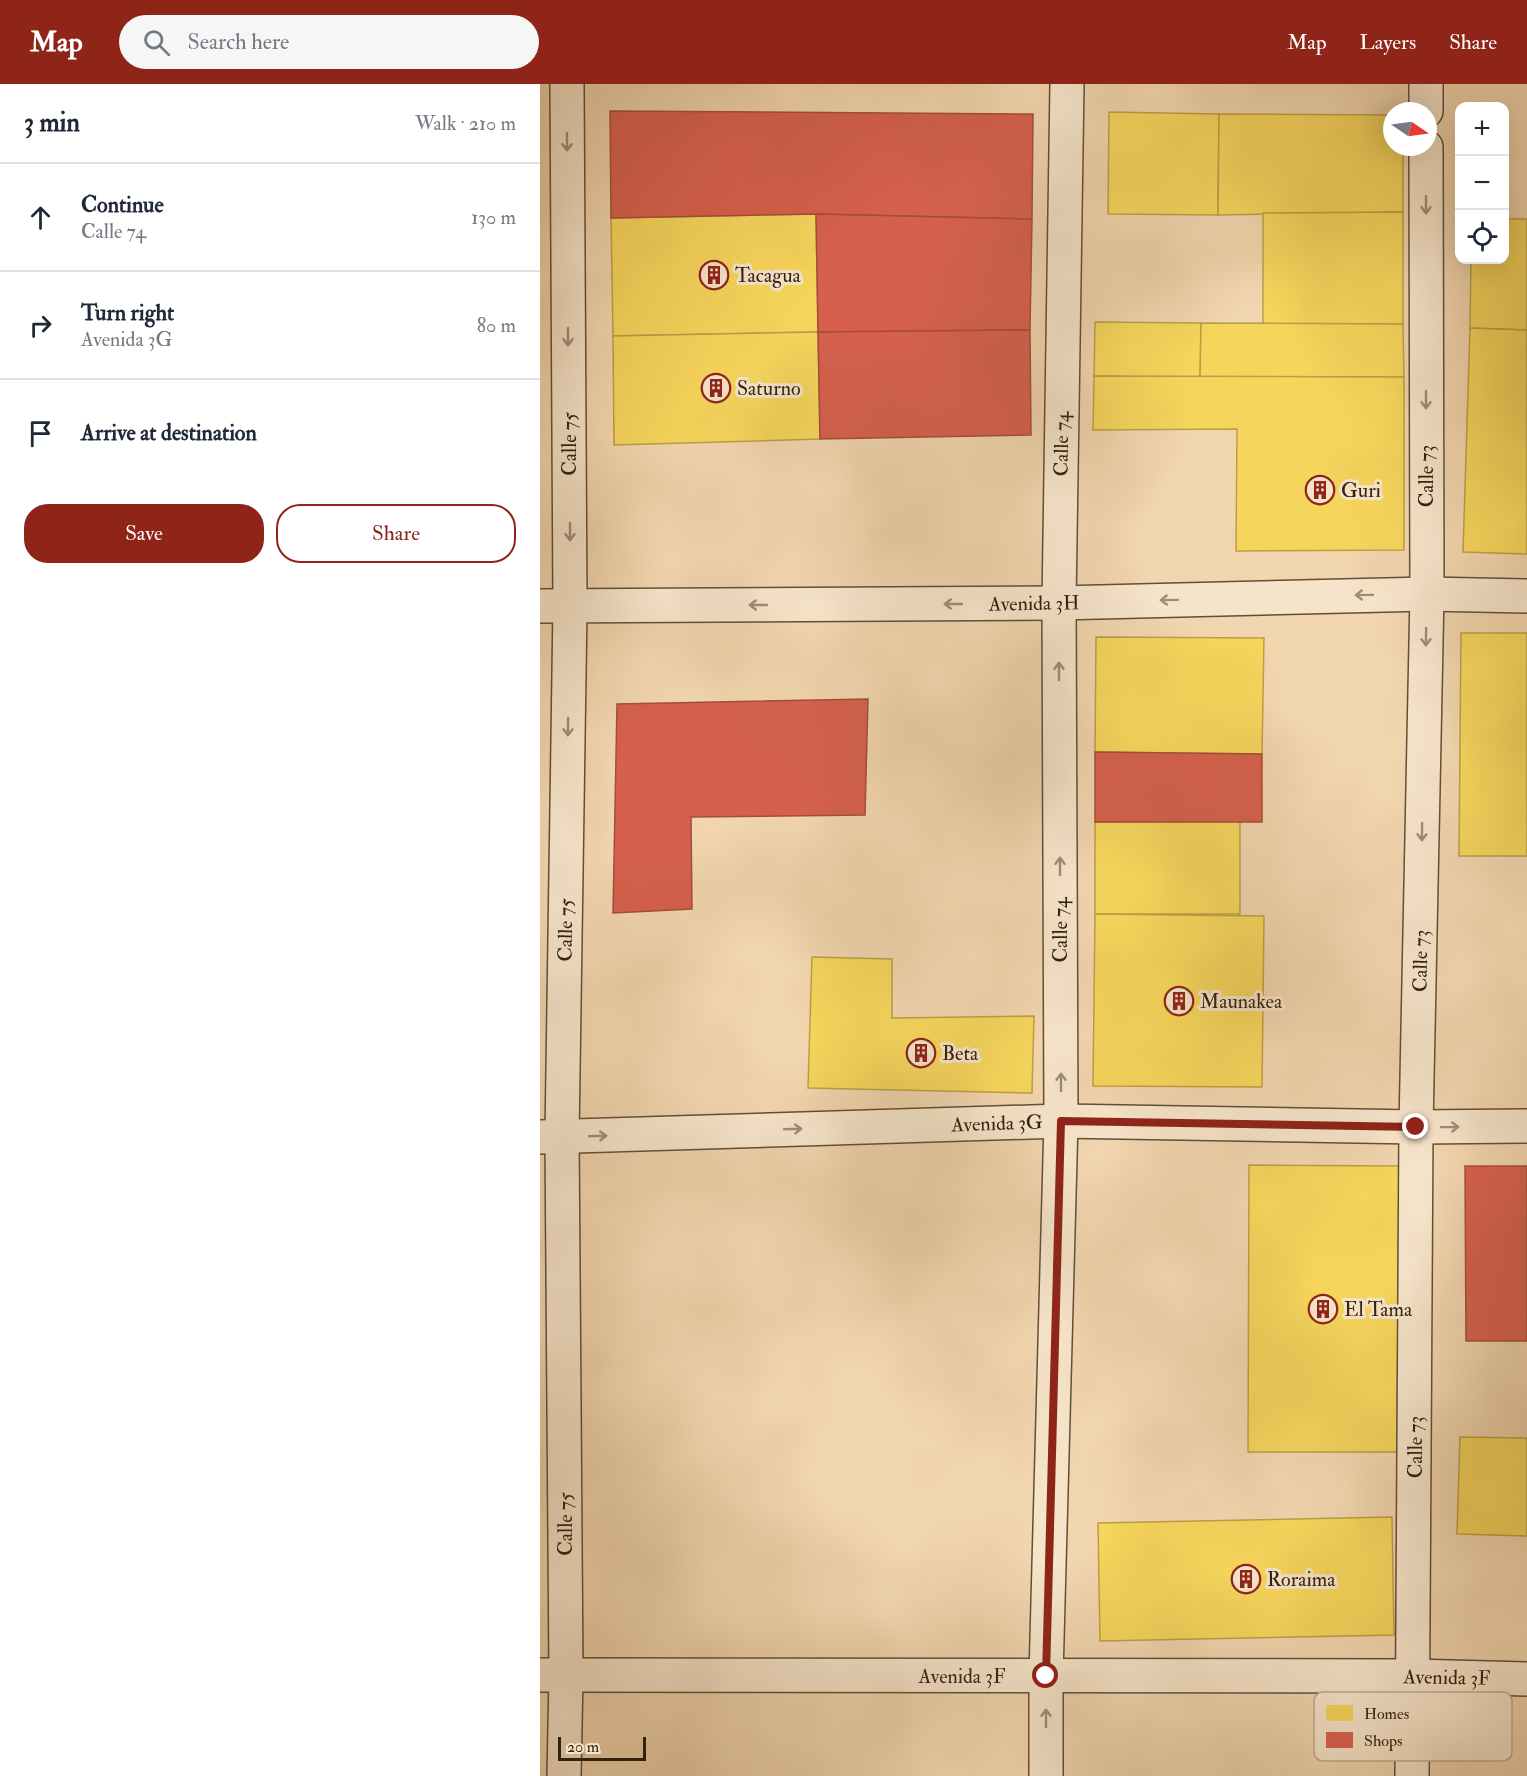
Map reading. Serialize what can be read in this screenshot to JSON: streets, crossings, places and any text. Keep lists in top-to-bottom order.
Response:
{
  "streets": {
    "street": [
      "Calle 75",
      "Calle 74",
      "Calle 73",
      "Avenida 3H",
      "Avenida 3G",
      "Avenida 3F"
    ]
  },
  "crossings": [
    ["Calle 75", "Avenida 3H"],
    ["Calle 75", "Avenida 3G"],
    ["Calle 75", "Avenida 3F"],
    ["Calle 74", "Avenida 3H"],
    ["Calle 74", "Avenida 3G"],
    ["Calle 74", "Avenida 3F"],
    ["Calle 73", "Avenida 3H"],
    ["Calle 73", "Avenida 3G"],
    ["Calle 73", "Avenida 3F"]
  ],
  "one_way": [
    "Calle 75",
    "Calle 74",
    "Calle 73",
    "Avenida 3H",
    "Avenida 3G"
  ],
  "places": {
    "building": [
      "Tacagua",
      "Saturno",
      "Guri",
      "Maunakea",
      "Beta",
      "El Tama",
      "Roraima"
    ]
  },
  "legend": ["Homes", "Shops"],
  "scale_bar": "20 m",
  "north": "right",
  "page": {
    "header": "Map",
    "search": "Search here",
    "nav": ["Map", "Layers", "Share"],
    "heading": ["3 min", "Walk · 210 m"],
    "map_buttons": ["+", "−"],
    "list": [
      ["Continue", "Calle 74", "130 m"],
      ["Turn right", "Avenida 3G", "80 m"],
      "Arrive at destination"
    ],
    "buttons": ["Save", "Share"],
    "scale": "20 m"
  }
}
